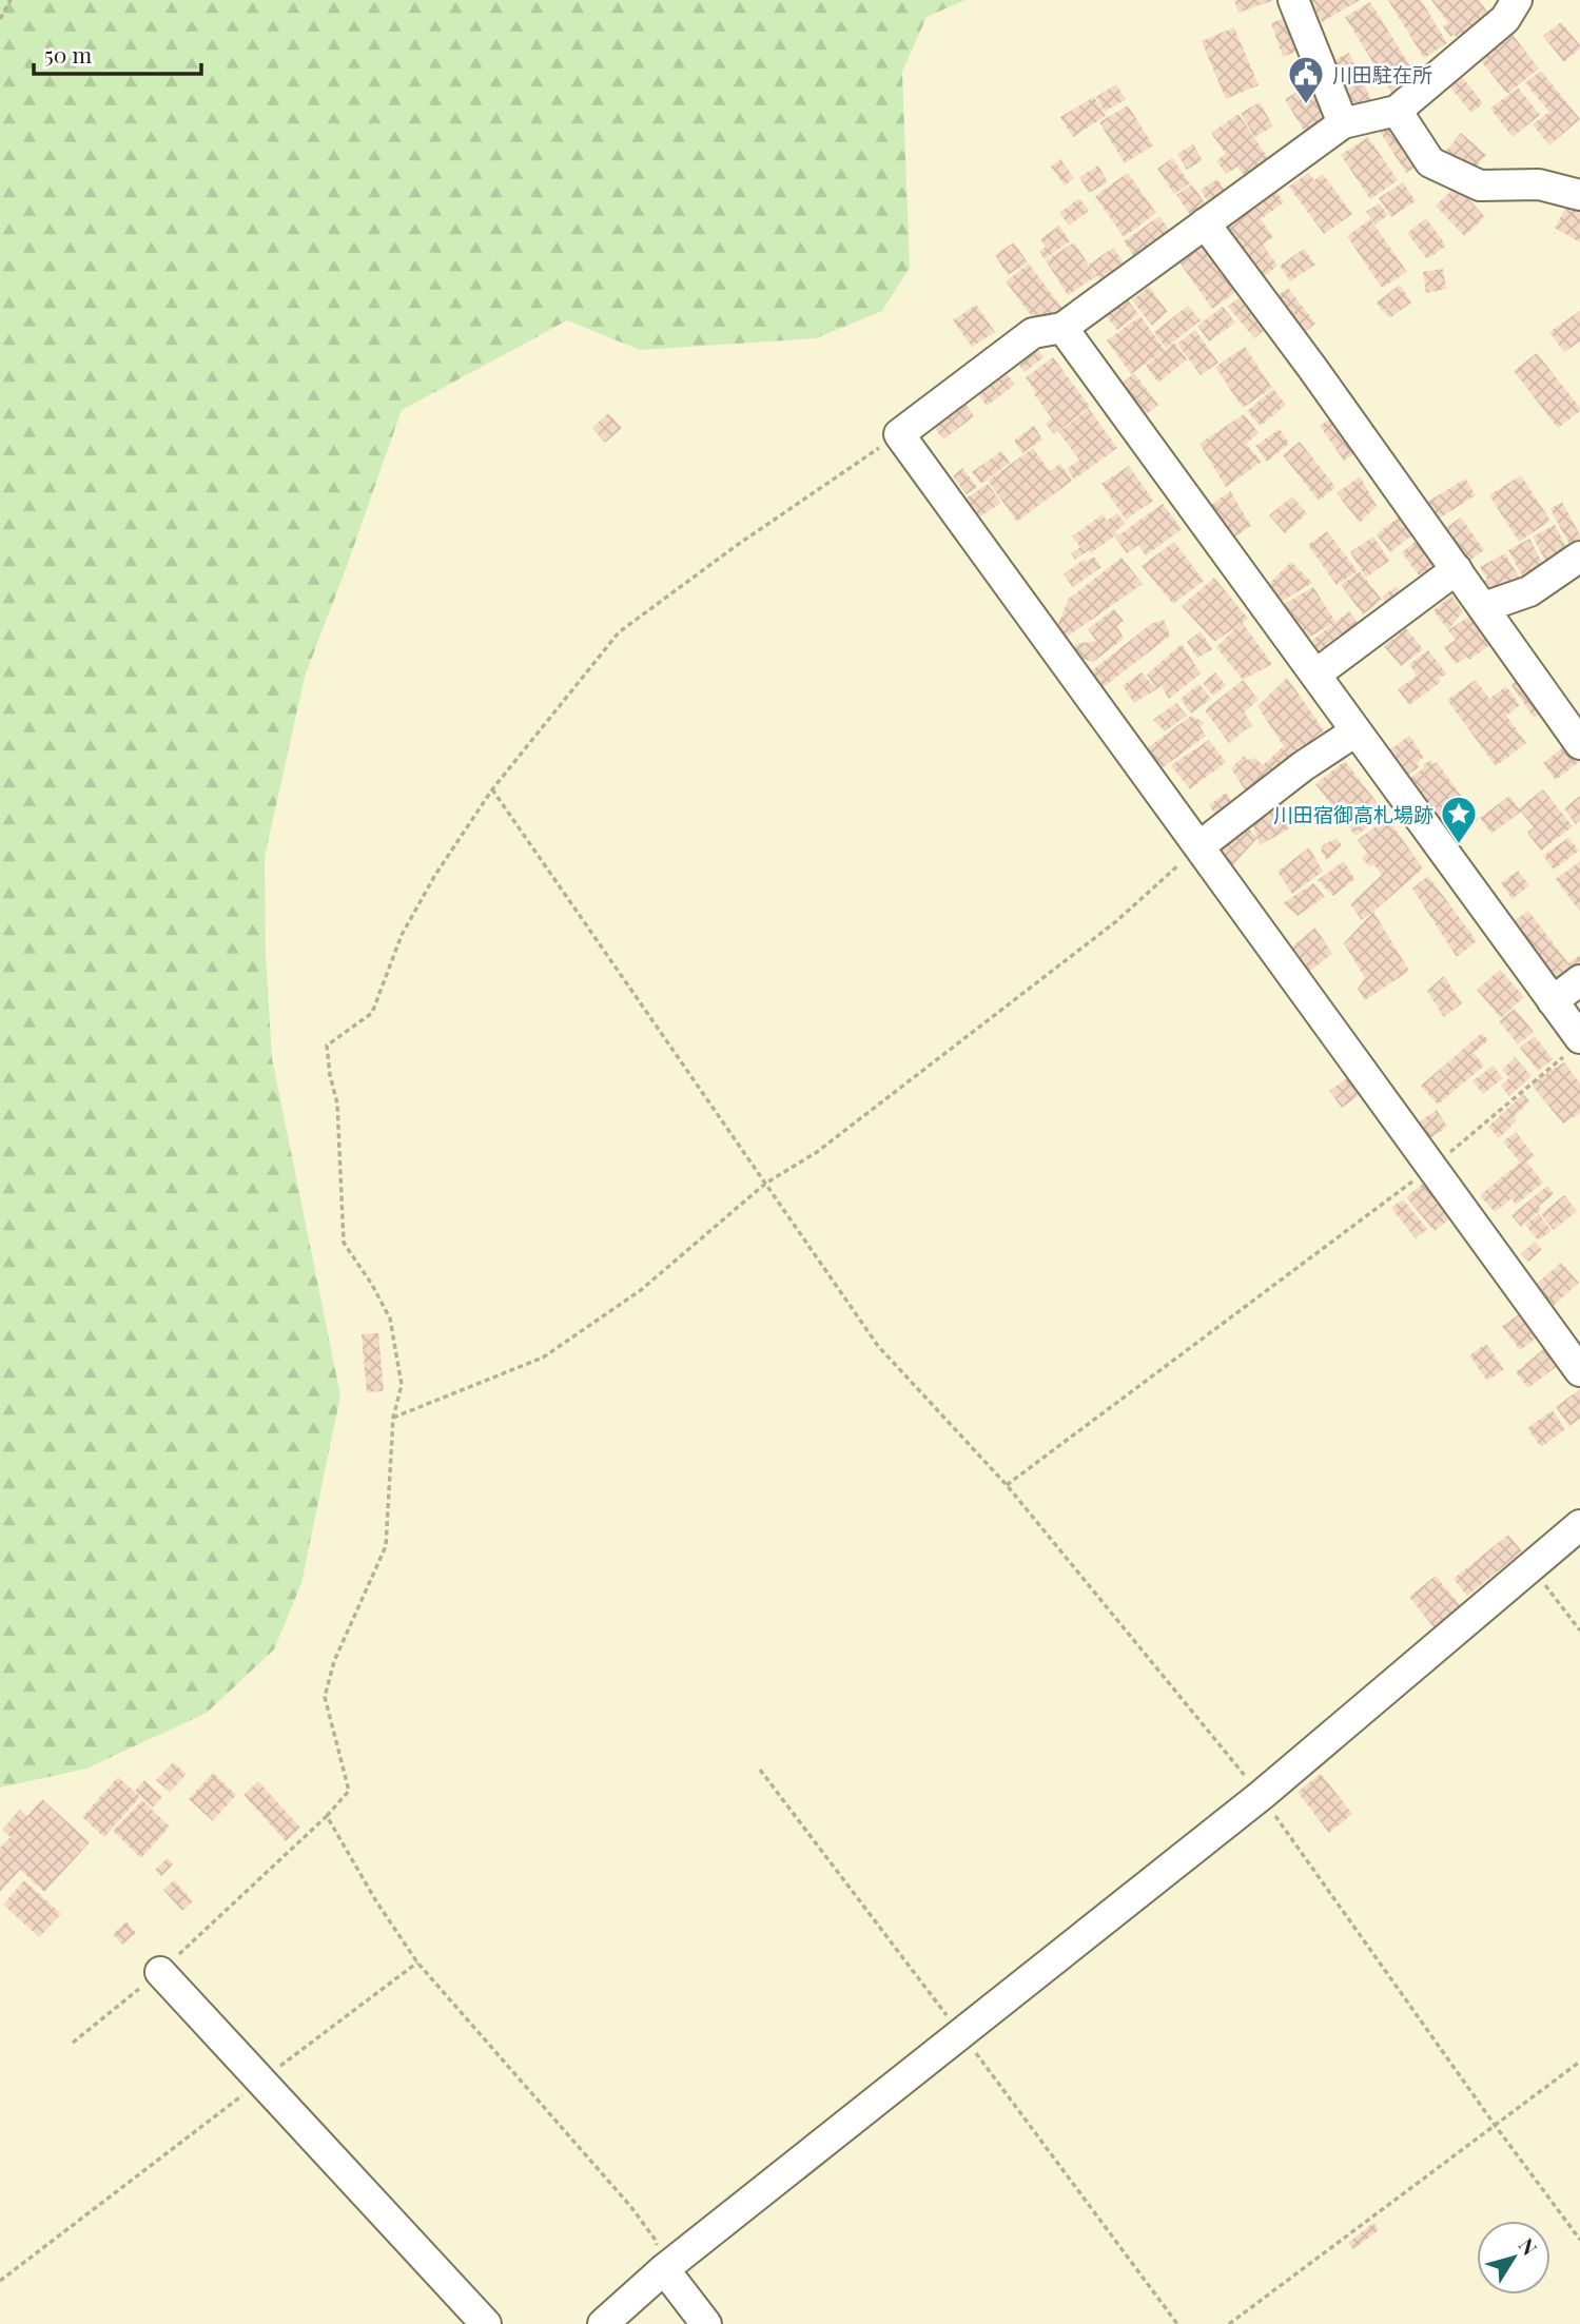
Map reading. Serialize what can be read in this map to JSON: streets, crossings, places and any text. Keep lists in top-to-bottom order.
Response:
{
  "places": {
    "public building": ["川田駐在所"],
    "place": ["川田宿御高札場跡"]
  },
  "scale_bar": "50 m",
  "north": "top right"
}
